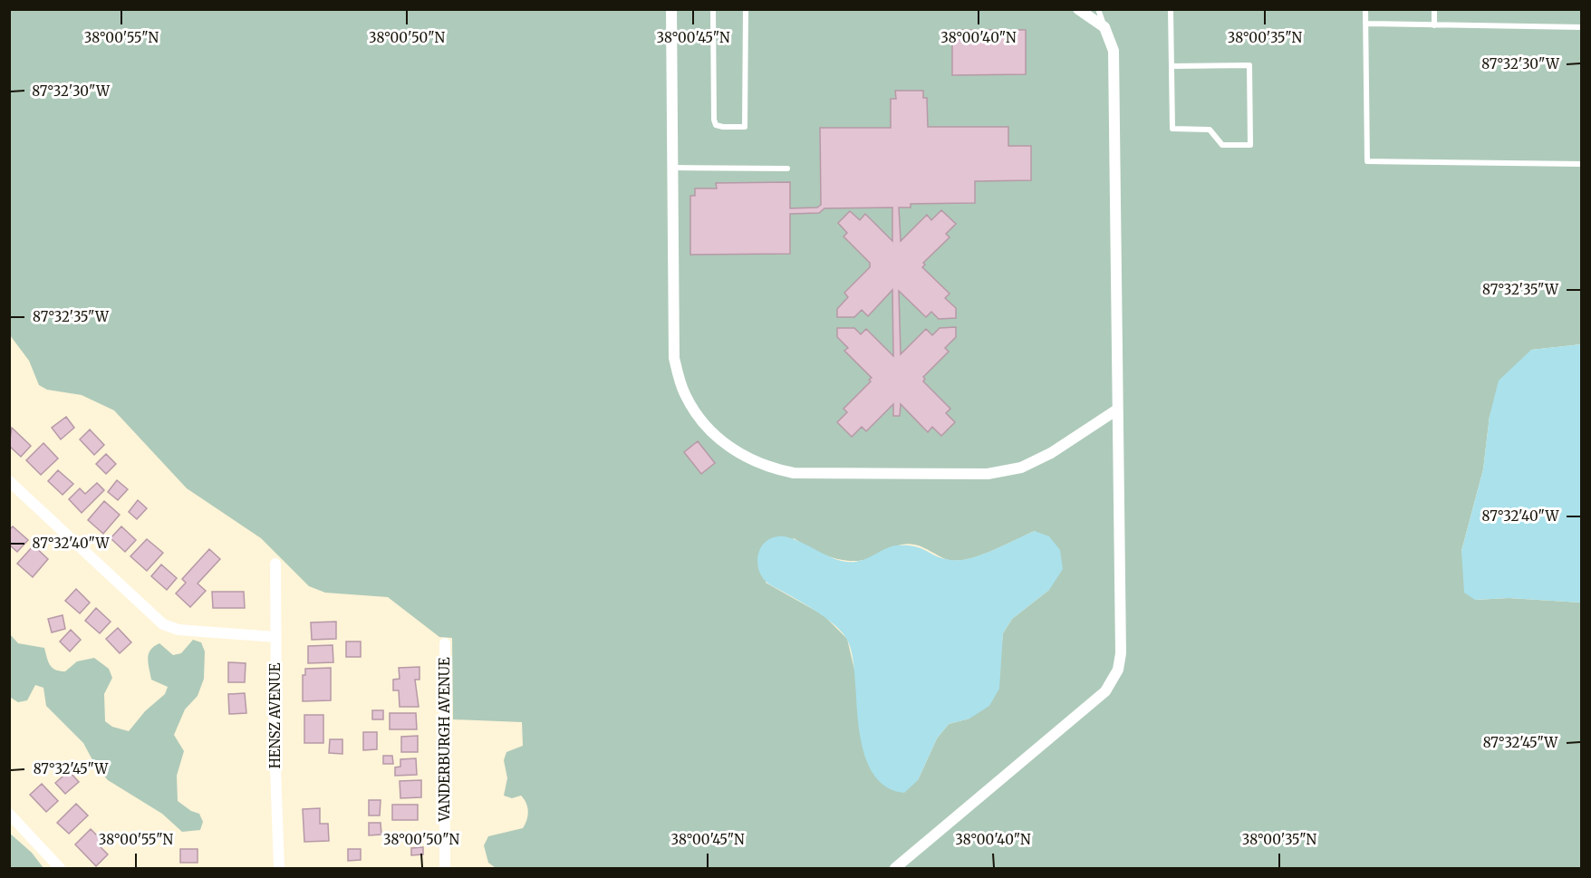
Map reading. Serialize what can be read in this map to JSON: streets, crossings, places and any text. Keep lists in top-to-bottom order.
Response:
{
  "streets": {
    "street": ["HENSZ AVENUE", "VANDERBURGH AVENUE"]
  },
  "coordinates": [
    "38°00'55\"N",
    "38°00'50\"N",
    "38°00'45\"N",
    "38°00'40\"N",
    "38°00'35\"N",
    "87°32'30\"W",
    "87°32'35\"W",
    "87°32'40\"W",
    "87°32'45\"W"
  ]
}
